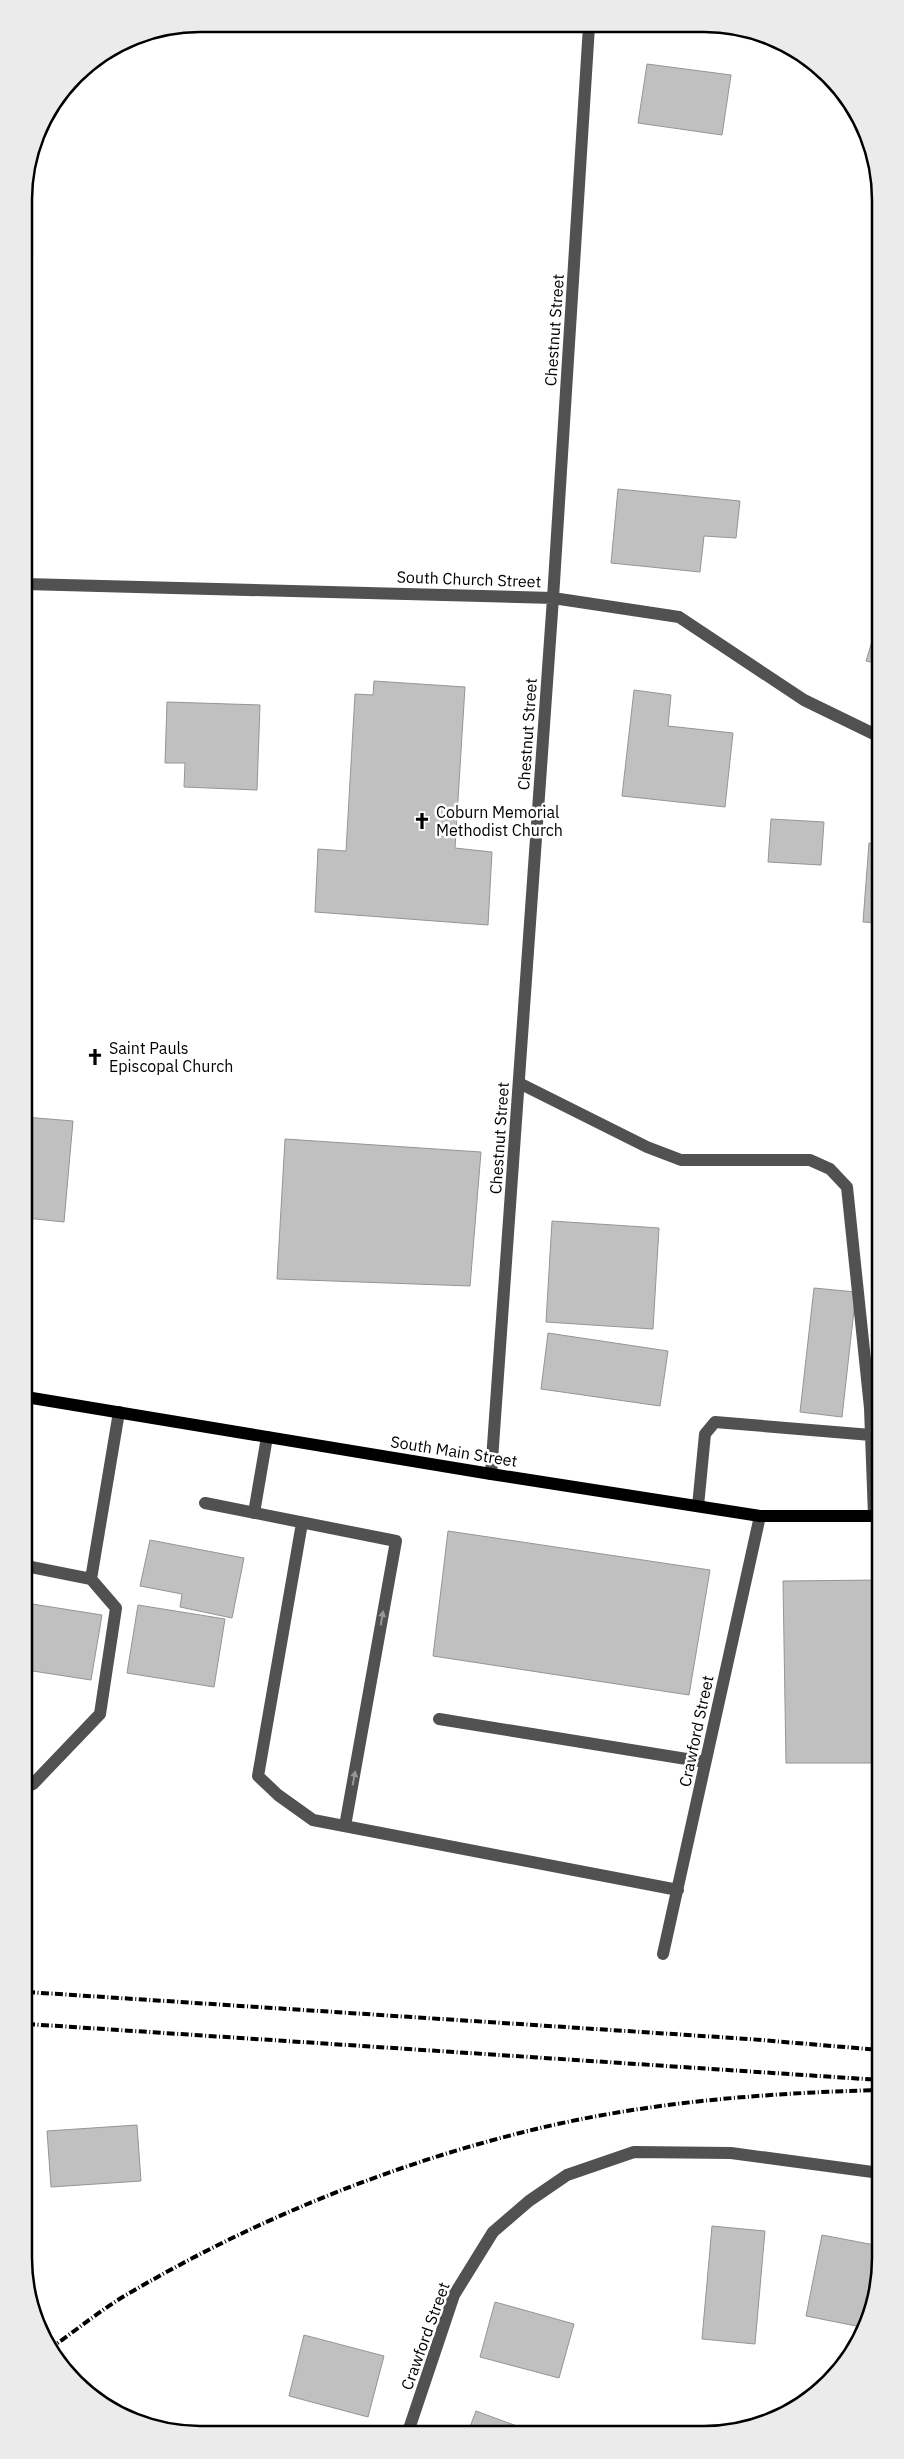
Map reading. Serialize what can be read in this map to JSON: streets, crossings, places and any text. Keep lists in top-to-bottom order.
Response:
{
  "streets": {
    "main road": ["South Main Street"],
    "street": ["Chestnut Street", "South Church Street", "Crawford Street"]
  },
  "crossings": [
    ["Chestnut Street", "South Church Street"],
    ["Chestnut Street", "South Main Street"],
    ["South Main Street", "Crawford Street"]
  ],
  "places": {
    "church": ["Coburn Memorial Methodist Church", "Saint Pauls Episcopal Church"]
  }
}
